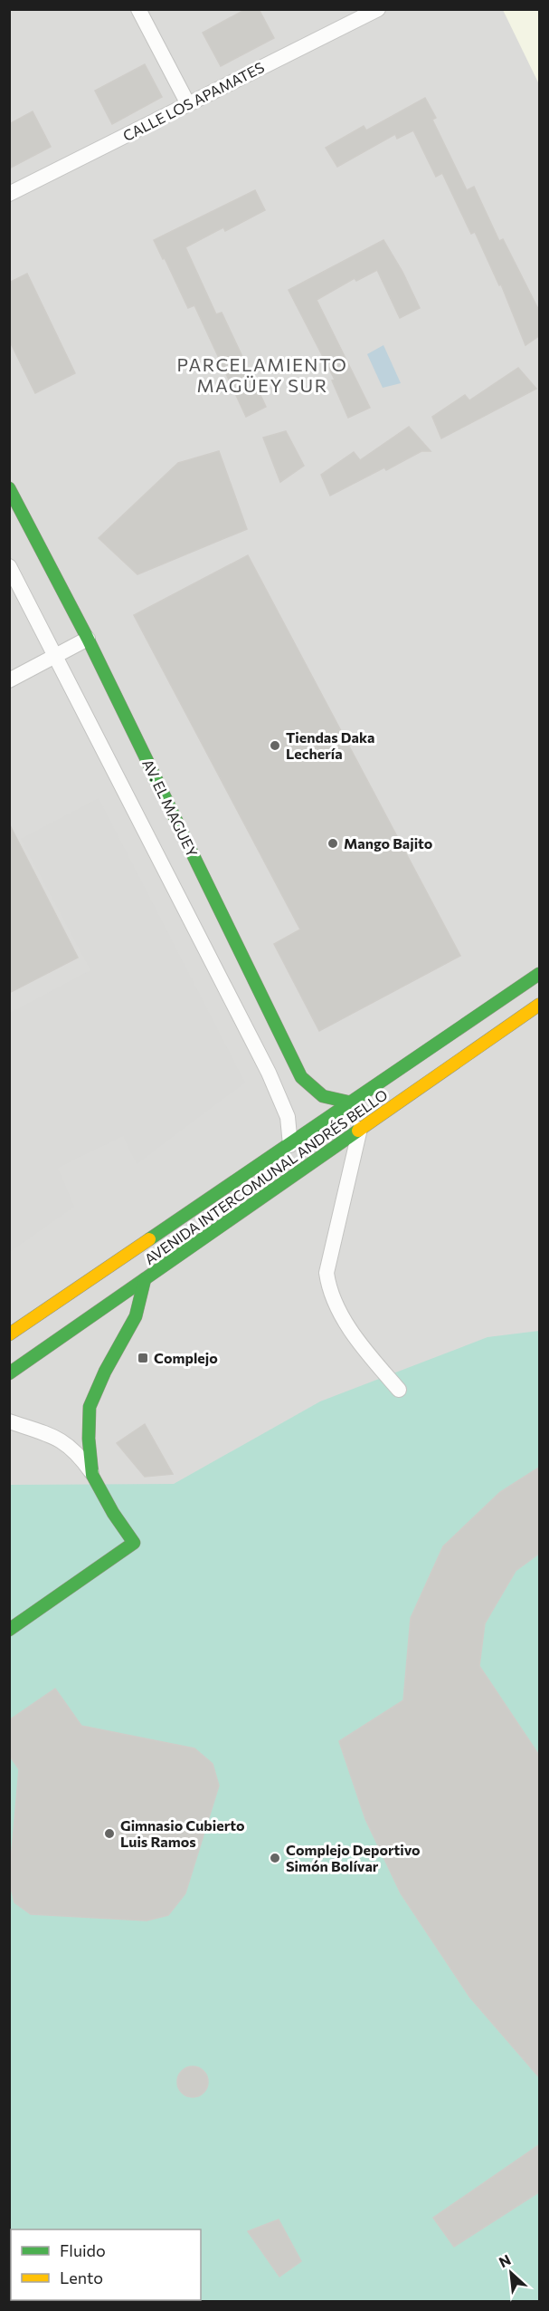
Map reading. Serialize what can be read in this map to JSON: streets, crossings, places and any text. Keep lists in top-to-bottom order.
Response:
{
  "streets": {
    "main road": ["AV. EL MAGUEY", "AVENIDA INTERCOMUNAL ANDRÉS BELLO"],
    "street": ["CALLE LOS APAMATES"]
  },
  "crossings": [
    ["AV. EL MAGUEY", "AVENIDA INTERCOMUNAL ANDRÉS BELLO"]
  ],
  "districts": ["PARCELAMIENTO MAGÜEY SUR"],
  "places": {
    "other": [
      "Tiendas Daka Lechería",
      "Mango Bajito",
      "Gimnasio Cubierto Luis Ramos",
      "Complejo Deportivo Simón Bolívar"
    ],
    "transit": ["Complejo"]
  },
  "legend": ["Fluido", "Lento"],
  "north": "top left"
}
